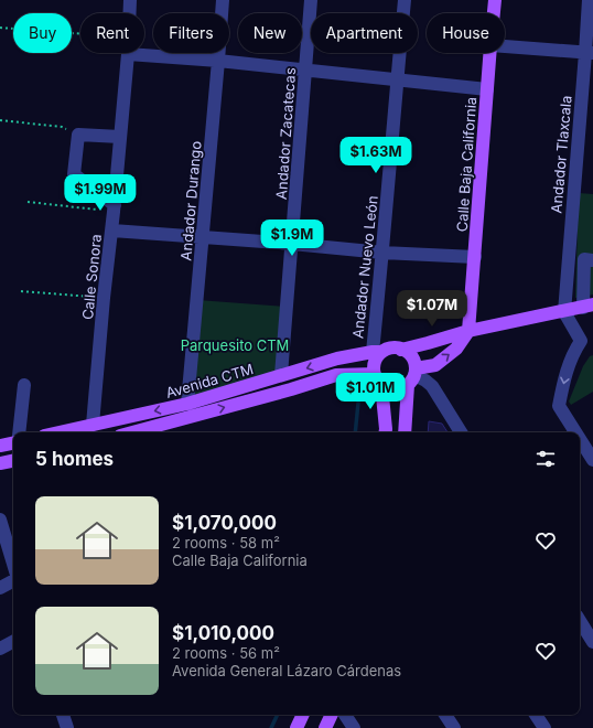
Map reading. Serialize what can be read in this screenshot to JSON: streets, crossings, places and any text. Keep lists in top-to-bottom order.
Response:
{
  "streets": {
    "main road": ["Calle Baja California", "Avenida CTM"],
    "street": [
      "Andador Zacatecas",
      "Andador Tlaxcala",
      "Andador Durango",
      "Andador Nuevo León",
      "Calle Sonora"
    ]
  },
  "crossings": [
    ["Andador Zacatecas", "Avenida CTM"],
    ["Andador Durango", "Avenida CTM"],
    ["Andador Nuevo León", "Avenida CTM"],
    ["Calle Sonora", "Avenida CTM"]
  ],
  "parks": ["Parquesito CTM"],
  "page": {
    "chip": [
      "Buy",
      "Rent",
      "Filters",
      "New",
      "Apartment",
      "House"
    ],
    "price": [
      "$1.63M",
      "$1.99M",
      "$1.9M",
      "$1.07M",
      "$1.01M"
    ],
    "heading": "5 homes",
    "list": [
      {
        "name": "$1,070,000",
        "note": "2 rooms · 58 m² · Calle Baja California"
      },
      {
        "name": "$1,010,000",
        "note": "2 rooms · 56 m² · Avenida General Lázaro Cárdenas"
      }
    ]
  }
}
